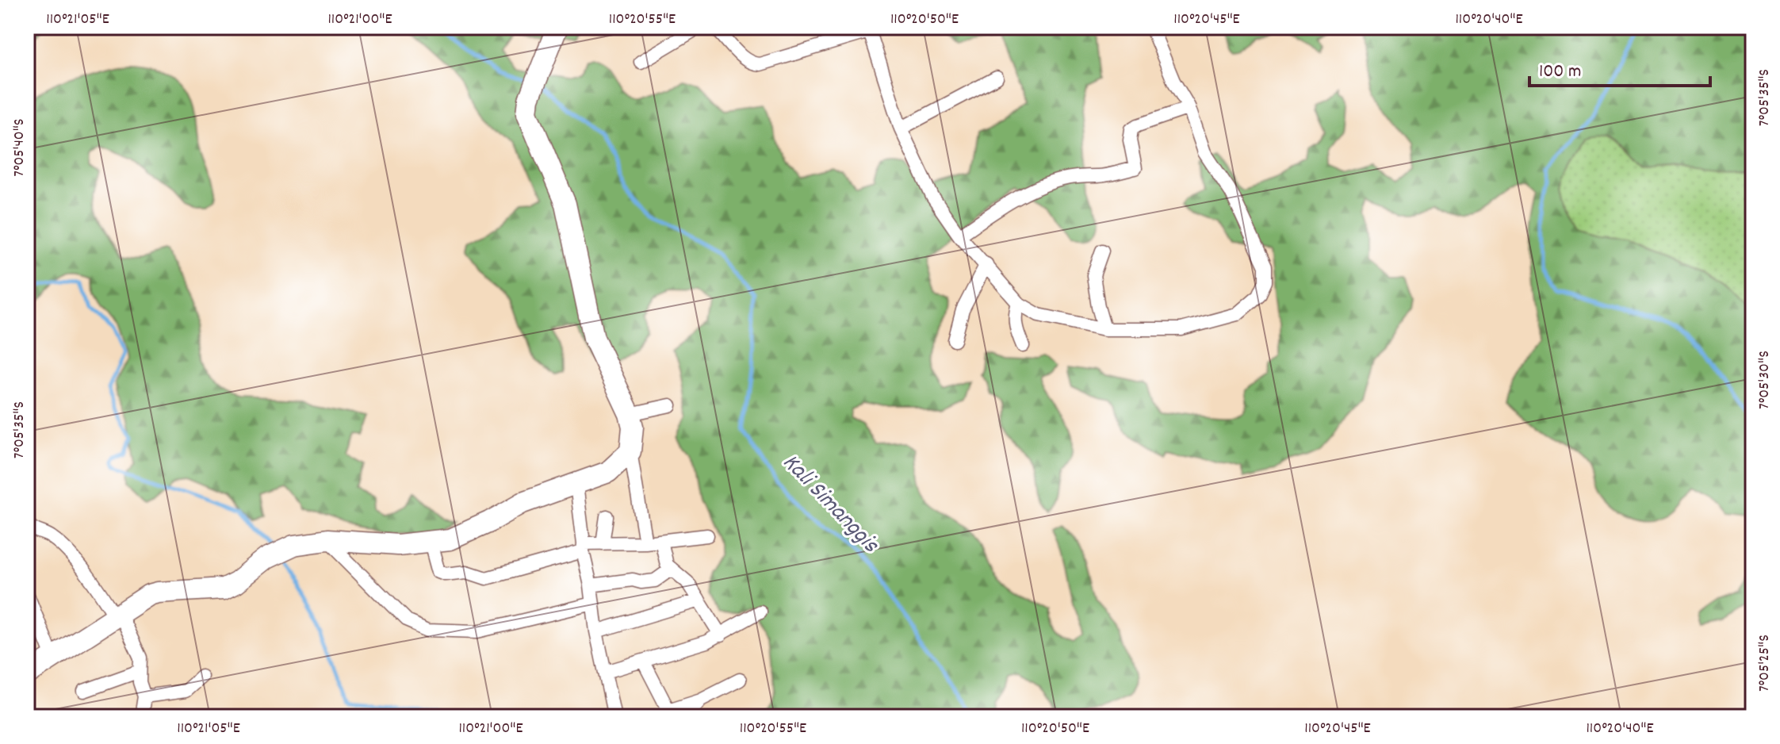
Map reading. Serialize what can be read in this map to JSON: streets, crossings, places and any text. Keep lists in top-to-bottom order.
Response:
{
  "water": ["Kali Simanggis"],
  "scale_bar": "100 m",
  "coordinates": [
    "110°21'05\"E",
    "110°21'00\"E",
    "110°20'55\"E",
    "110°20'50\"E",
    "110°20'45\"E",
    "110°20'40\"E",
    "7°05'35\"S",
    "7°05'40\"S",
    "7°05'30\"S",
    "7°05'25\"S"
  ]
}
